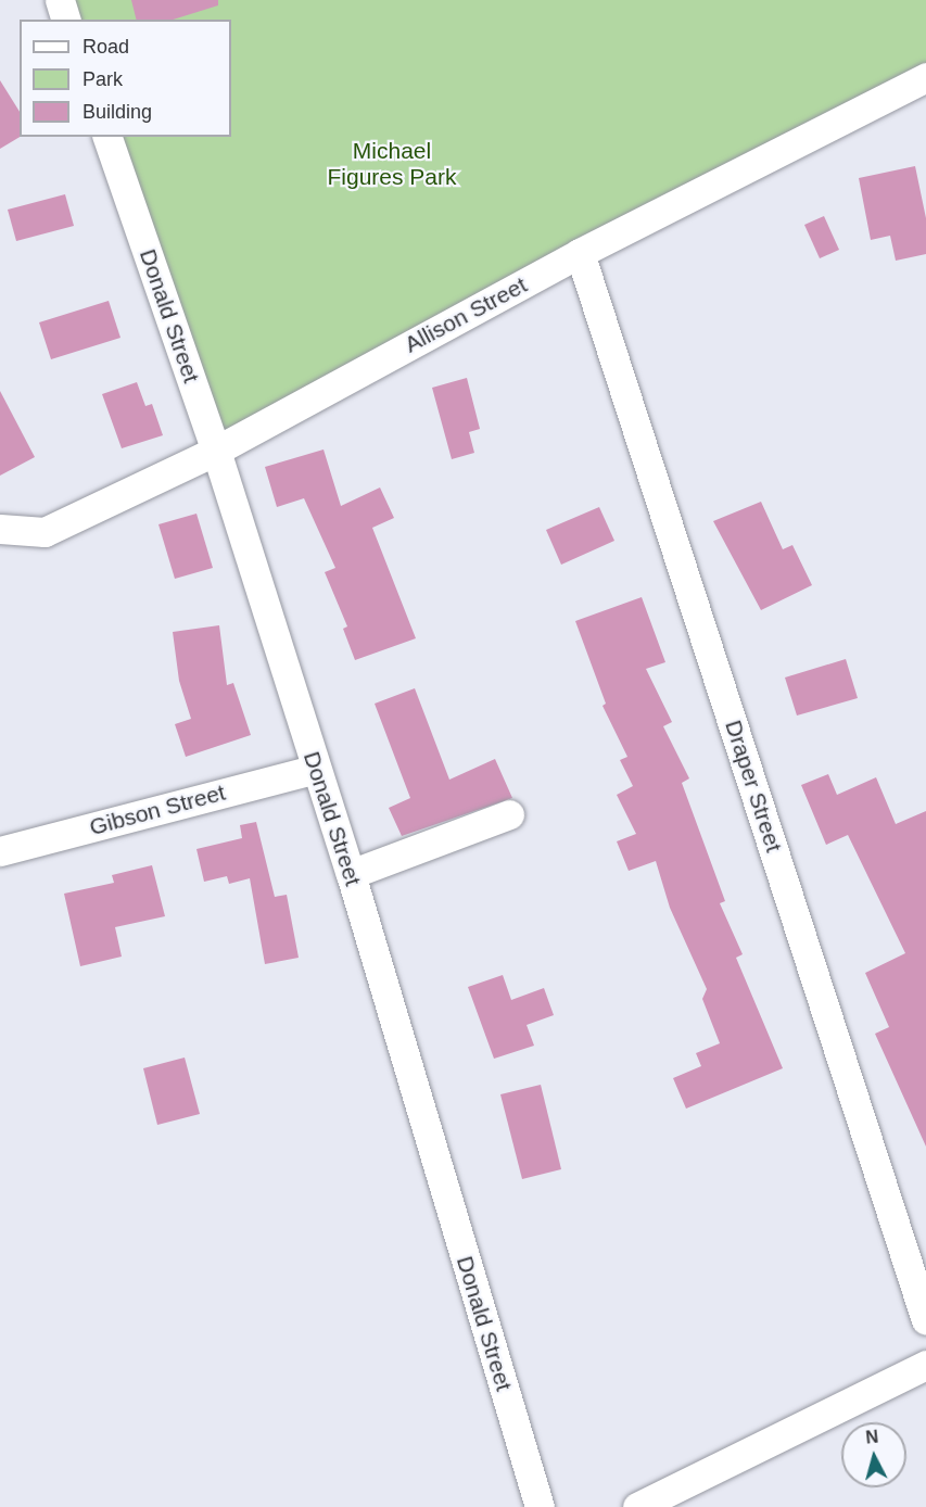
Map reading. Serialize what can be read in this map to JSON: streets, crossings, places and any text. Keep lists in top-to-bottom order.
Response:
{
  "streets": {
    "street": [
      "Allison Street",
      "Donald Street",
      "Draper Street",
      "Gibson Street"
    ]
  },
  "crossings": [
    ["Allison Street", "Donald Street"],
    ["Allison Street", "Draper Street"],
    ["Donald Street", "Gibson Street"]
  ],
  "parks": ["Michael Figures Park"],
  "legend": ["Road", "Park", "Building"],
  "north": "top"
}
